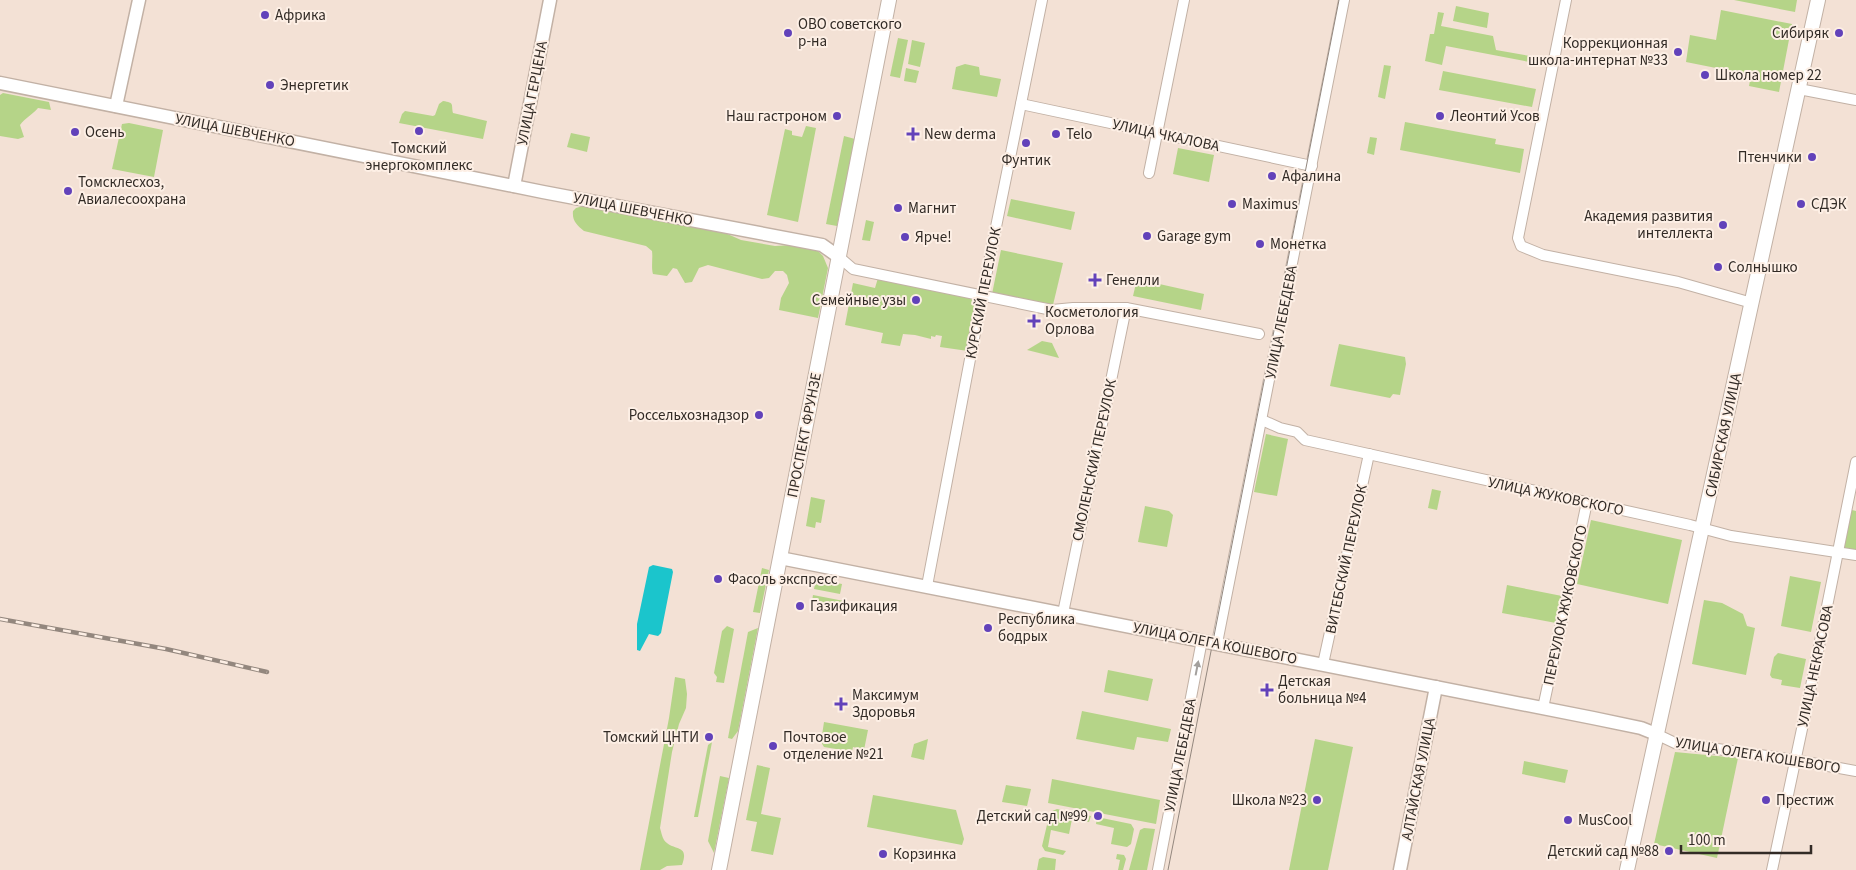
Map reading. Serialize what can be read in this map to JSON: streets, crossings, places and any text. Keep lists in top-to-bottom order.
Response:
{
  "streets": {
    "main road": ["ПРОСПЕКТ ФРУНЗЕ", "СИБИРСКАЯ УЛИЦА"],
    "street": [
      "УЛИЦА ГЕРЦЕНА",
      "УЛИЦА ШЕВЧЕНКО",
      "УЛИЦА ЧКАЛОВА",
      "КУРСКИЙ ПЕРЕУЛОК",
      "УЛИЦА ЛЕБЕДЕВА",
      "СМОЛЕНСКИЙ ПЕРЕУЛОК",
      "УЛИЦА ЖУКОВСКОГО",
      "ВИТЕБСКИЙ ПЕРЕУЛОК",
      "ПЕРЕУЛОК ЖУКОВСКОГО",
      "УЛИЦА ОЛЕГА КОШЕВОГО",
      "УЛИЦА НЕКРАСОВА",
      "АЛТАЙСКАЯ УЛИЦА"
    ]
  },
  "crossings": [
    ["УЛИЦА ГЕРЦЕНА", "УЛИЦА ШЕВЧЕНКО"],
    ["УЛИЦА ШЕВЧЕНКО", "КУРСКИЙ ПЕРЕУЛОК"],
    ["УЛИЦА ШЕВЧЕНКО", "ПРОСПЕКТ ФРУНЗЕ"],
    ["УЛИЦА ШЕВЧЕНКО", "СМОЛЕНСКИЙ ПЕРЕУЛОК"],
    ["УЛИЦА ЧКАЛОВА", "КУРСКИЙ ПЕРЕУЛОК"],
    ["УЛИЦА ЧКАЛОВА", "УЛИЦА ЛЕБЕДЕВА"],
    ["КУРСКИЙ ПЕРЕУЛОК", "УЛИЦА ОЛЕГА КОШЕВОГО"],
    ["УЛИЦА ЛЕБЕДЕВА", "УЛИЦА ЖУКОВСКОГО"],
    ["УЛИЦА ЛЕБЕДЕВА", "УЛИЦА ОЛЕГА КОШЕВОГО"],
    ["ПРОСПЕКТ ФРУНЗЕ", "УЛИЦА ОЛЕГА КОШЕВОГО"],
    ["СИБИРСКАЯ УЛИЦА", "УЛИЦА ЖУКОВСКОГО"],
    ["СИБИРСКАЯ УЛИЦА", "УЛИЦА ОЛЕГА КОШЕВОГО"],
    ["СМОЛЕНСКИЙ ПЕРЕУЛОК", "УЛИЦА ОЛЕГА КОШЕВОГО"],
    ["УЛИЦА ЖУКОВСКОГО", "ВИТЕБСКИЙ ПЕРЕУЛОК"],
    ["УЛИЦА ЖУКОВСКОГО", "ПЕРЕУЛОК ЖУКОВСКОГО"],
    ["УЛИЦА ЖУКОВСКОГО", "УЛИЦА НЕКРАСОВА"],
    ["ВИТЕБСКИЙ ПЕРЕУЛОК", "УЛИЦА ОЛЕГА КОШЕВОГО"],
    ["ПЕРЕУЛОК ЖУКОВСКОГО", "УЛИЦА ОЛЕГА КОШЕВОГО"],
    ["УЛИЦА ОЛЕГА КОШЕВОГО", "УЛИЦА НЕКРАСОВА"],
    ["УЛИЦА ОЛЕГА КОШЕВОГО", "АЛТАЙСКАЯ УЛИЦА"]
  ],
  "places": {
    "other": [
      "Африка",
      "ОВО советского р-на",
      "Сибиряк",
      "Коррекционная школа-интернат №33",
      "Школа номер 22",
      "Энергетик",
      "Наш гастроном",
      "Леонтий Усов",
      "Томский энергокомплекс",
      "Осень",
      "Telo",
      "Фунтик",
      "Птенчики",
      "Афалина",
      "Томсклесхоз, Авиалесоохрана",
      "Maximus",
      "СДЭК",
      "Магнит",
      "Академия развития интеллекта",
      "Garage gym",
      "Ярче!",
      "Монетка",
      "Солнышко",
      "Семейные узы",
      "Россельхознадзор",
      "Фасоль экспресс",
      "Газификация",
      "Республика бодрых",
      "Томский ЦНТИ",
      "Почтовое отделение №21",
      "Школа №23",
      "Престиж",
      "Детский сад №99",
      "MusCool",
      "Детский сад №88",
      "Корзинка"
    ],
    "health": [
      "New derma",
      "Генелли",
      "Косметология Орлова",
      "Детская больница №4",
      "Максимум Здоровья"
    ]
  },
  "scale_bar": "100 m"
}
